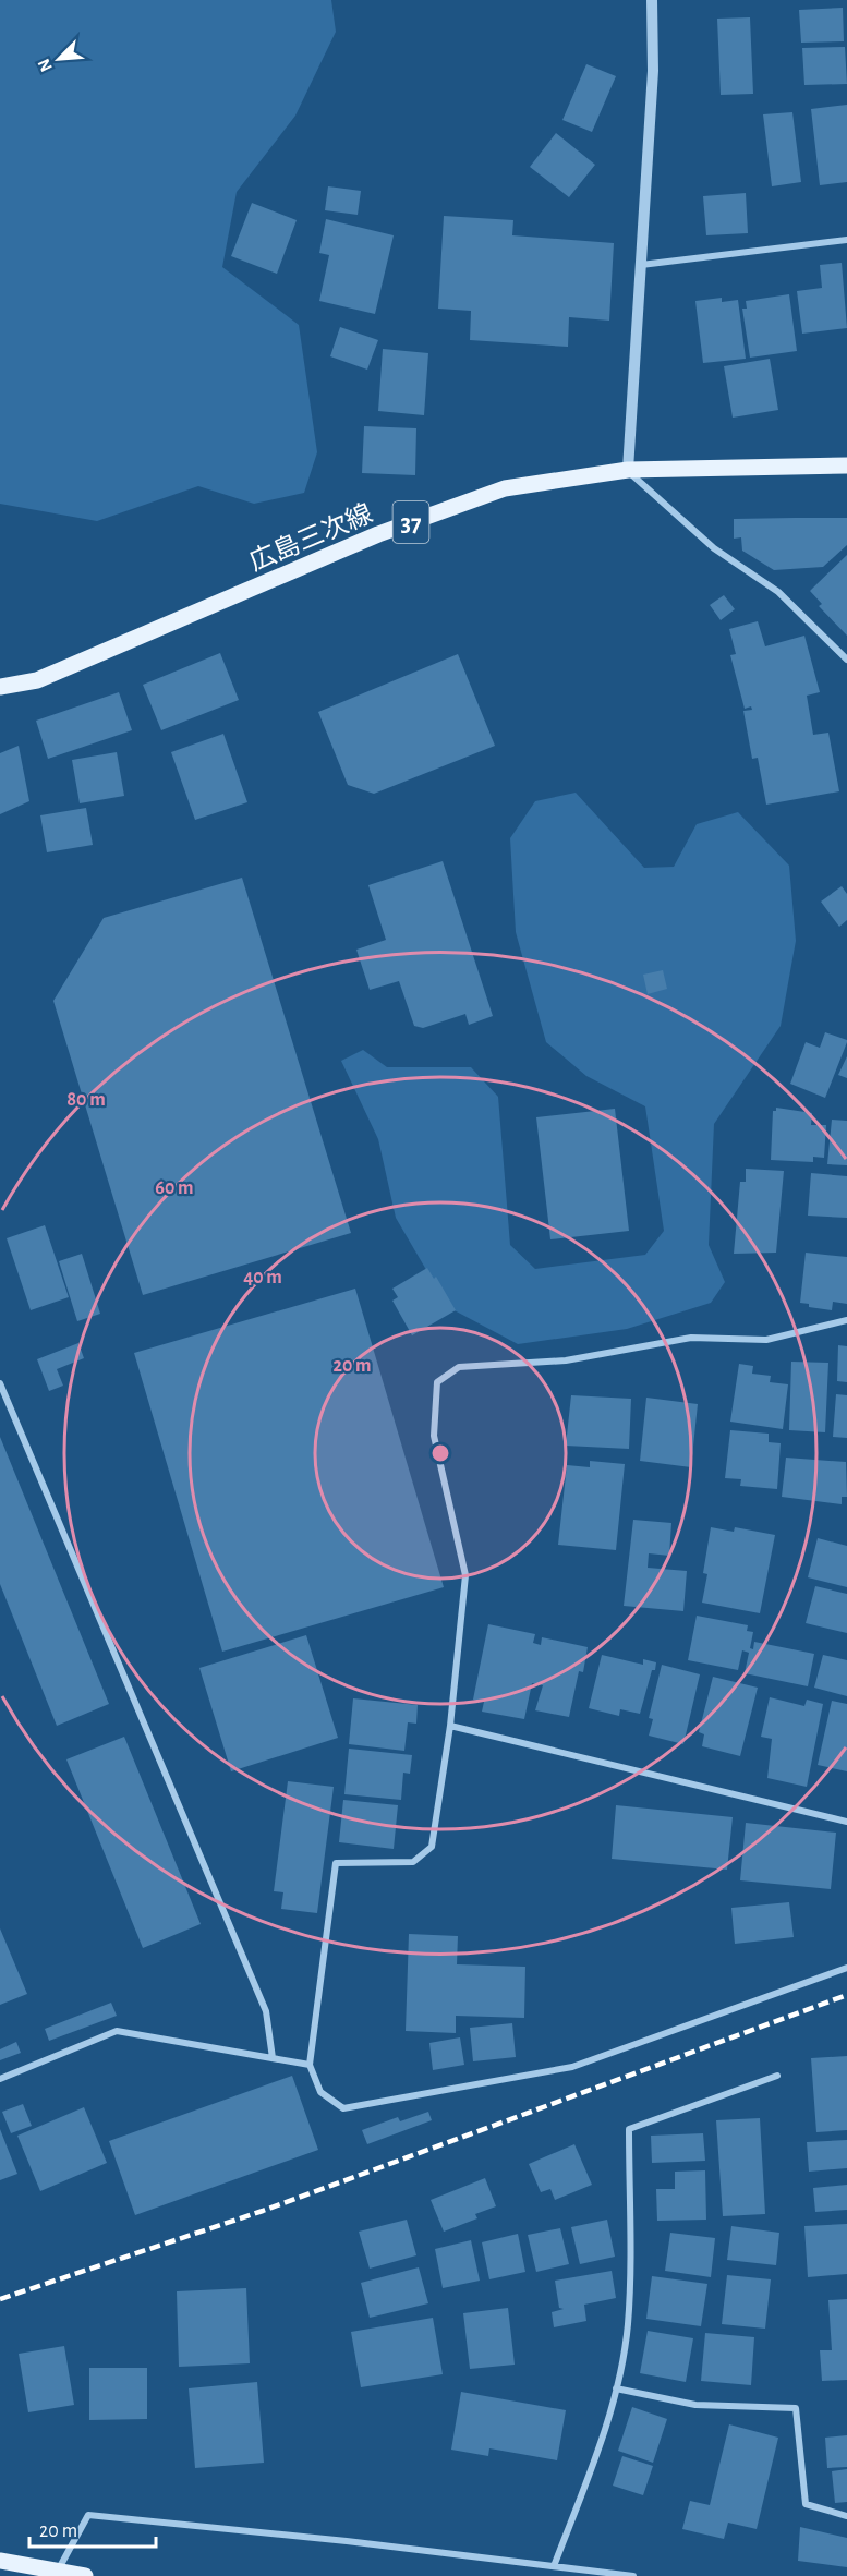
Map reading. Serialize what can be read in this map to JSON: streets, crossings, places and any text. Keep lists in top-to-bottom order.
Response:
{
  "streets": {
    "main road": ["37", "広島三次線"]
  },
  "scale_bar": "20 m",
  "north": "bottom left",
  "rings": [
    "80 m",
    "60 m",
    "40 m",
    "20 m"
  ]
}
